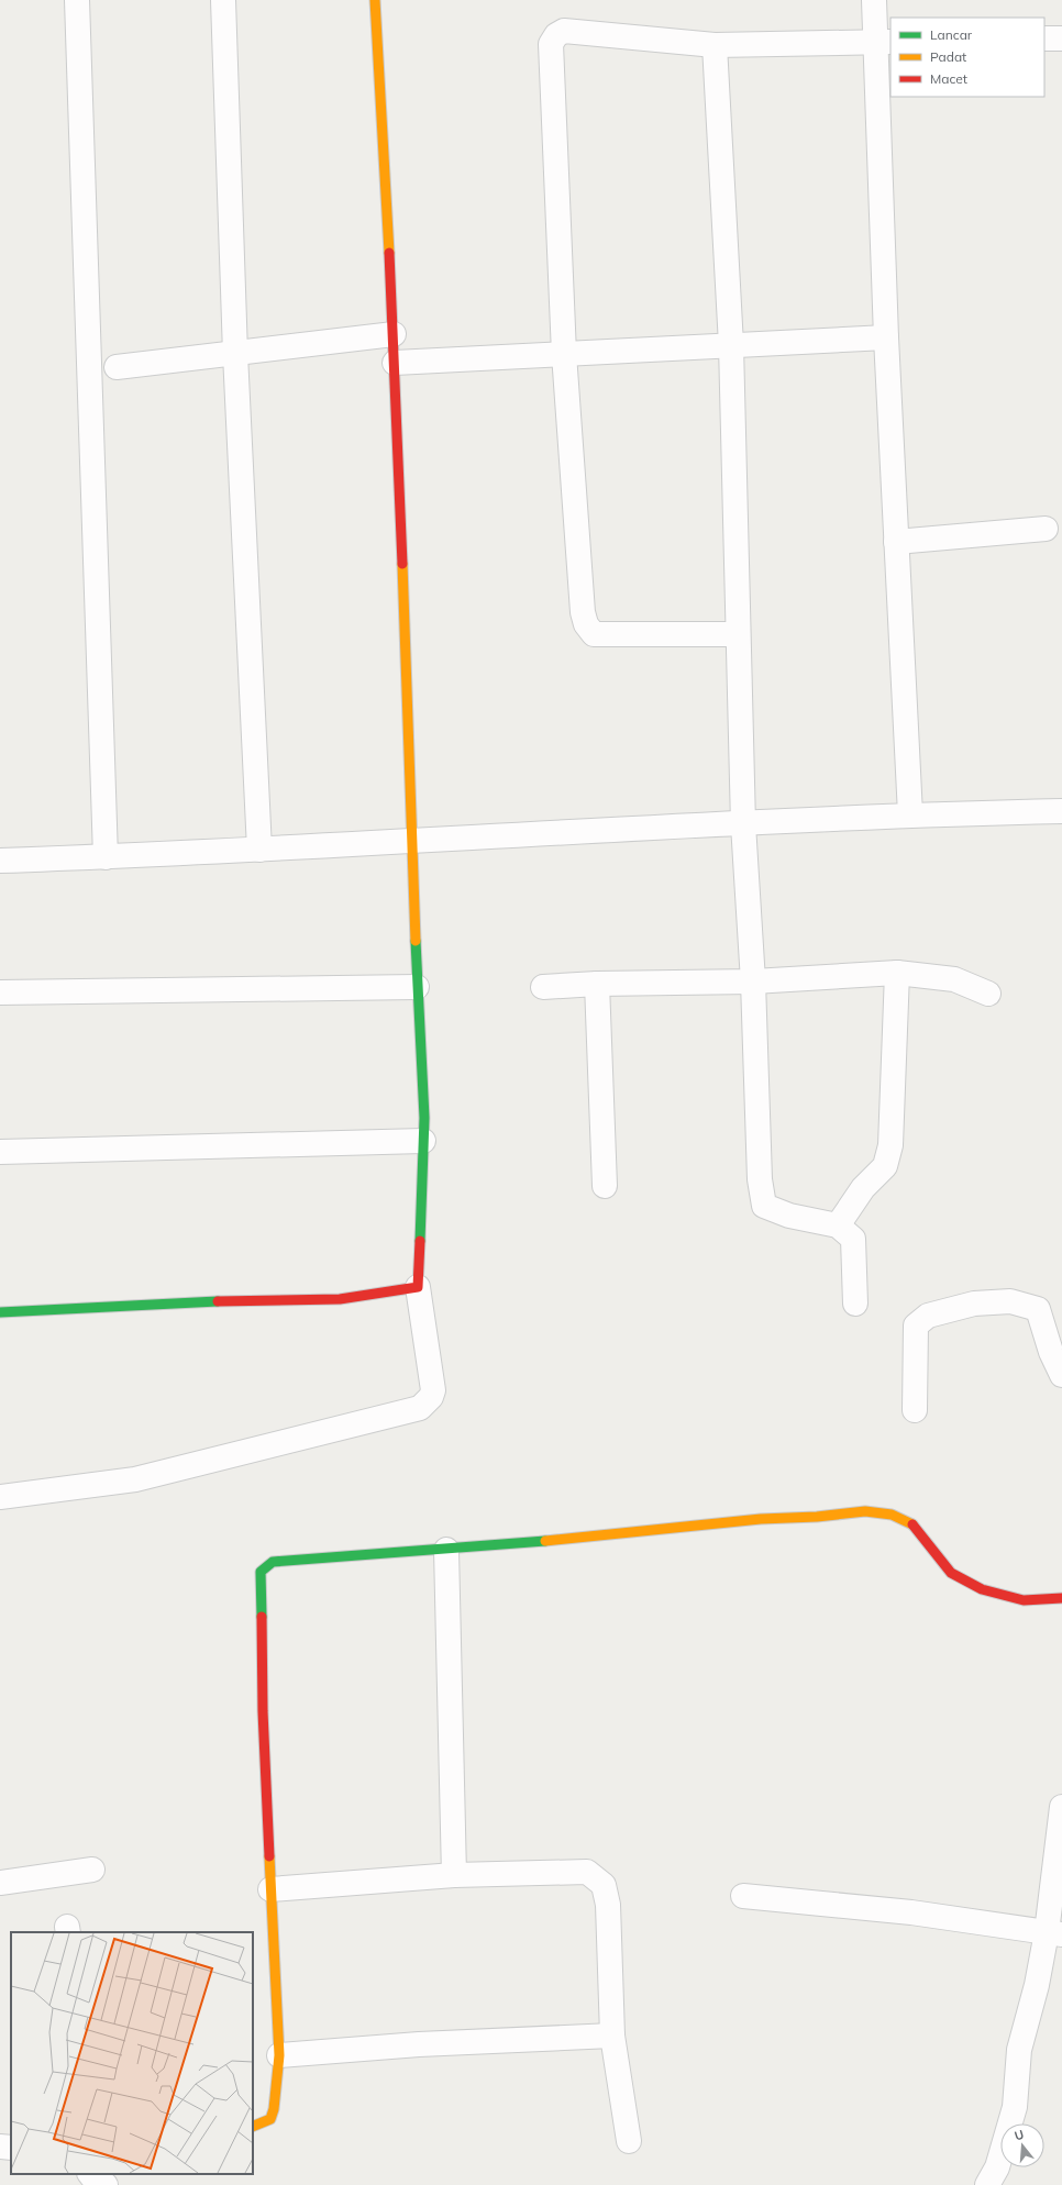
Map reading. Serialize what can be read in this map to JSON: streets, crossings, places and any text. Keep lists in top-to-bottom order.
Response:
{
  "legend": ["Lancar", "Padat", "Macet"],
  "north": "top"
}
